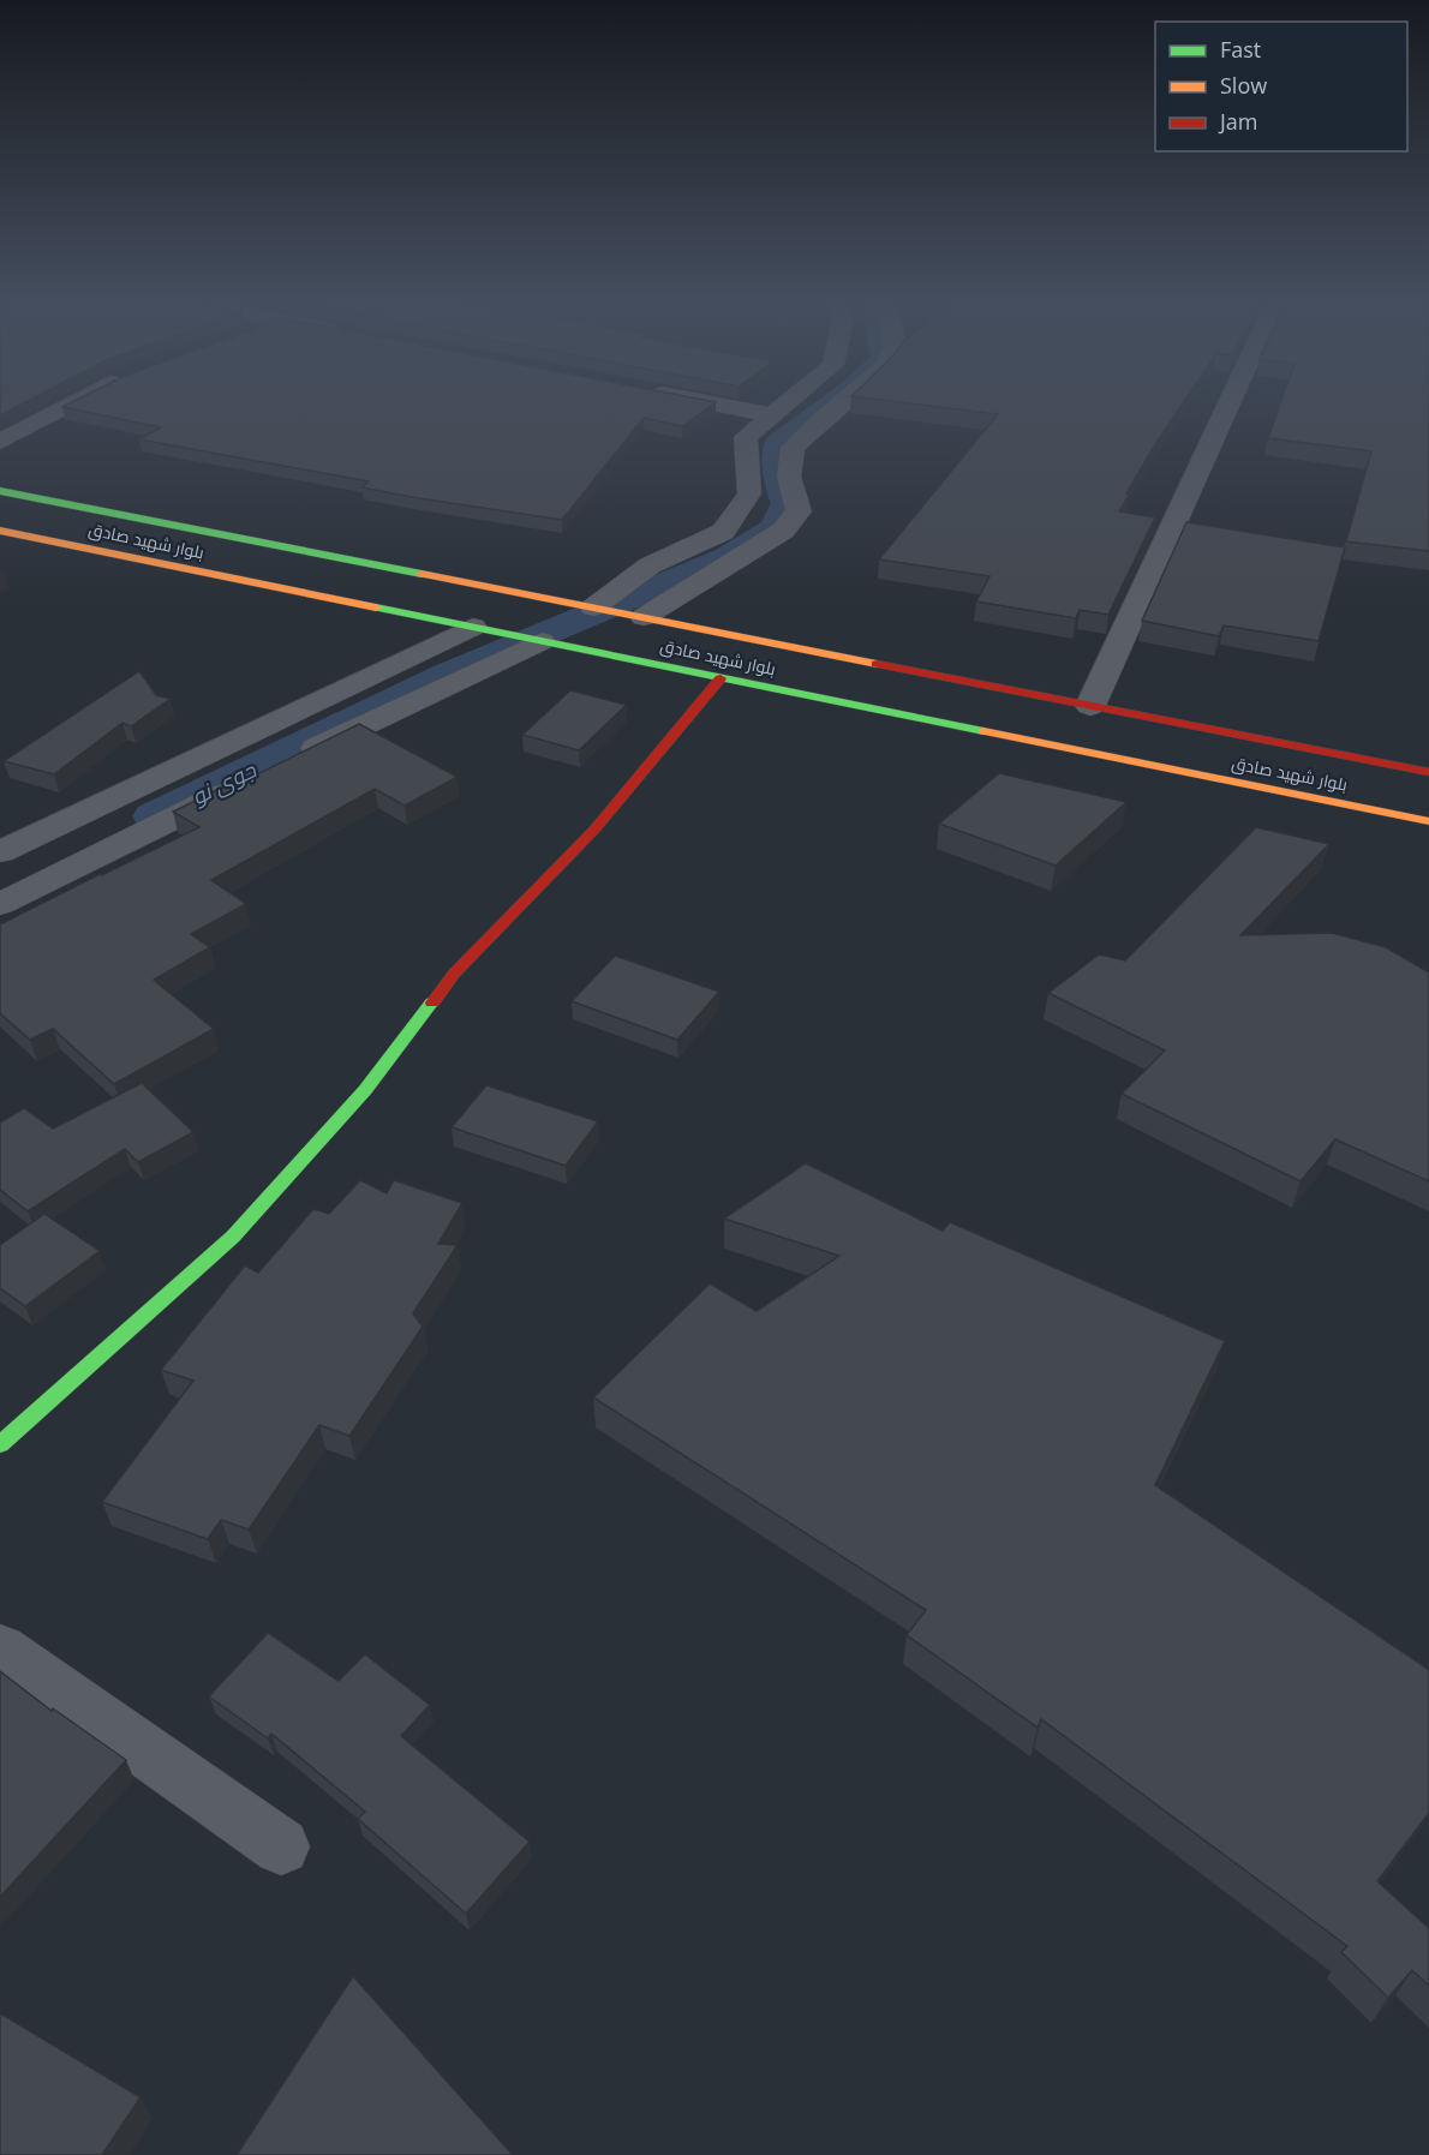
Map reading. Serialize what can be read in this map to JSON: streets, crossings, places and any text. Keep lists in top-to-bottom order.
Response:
{
  "streets": {
    "main road": ["بلوار شهید صادق"]
  },
  "water": ["جوی نو"],
  "legend": ["Fast", "Slow", "Jam"]
}
